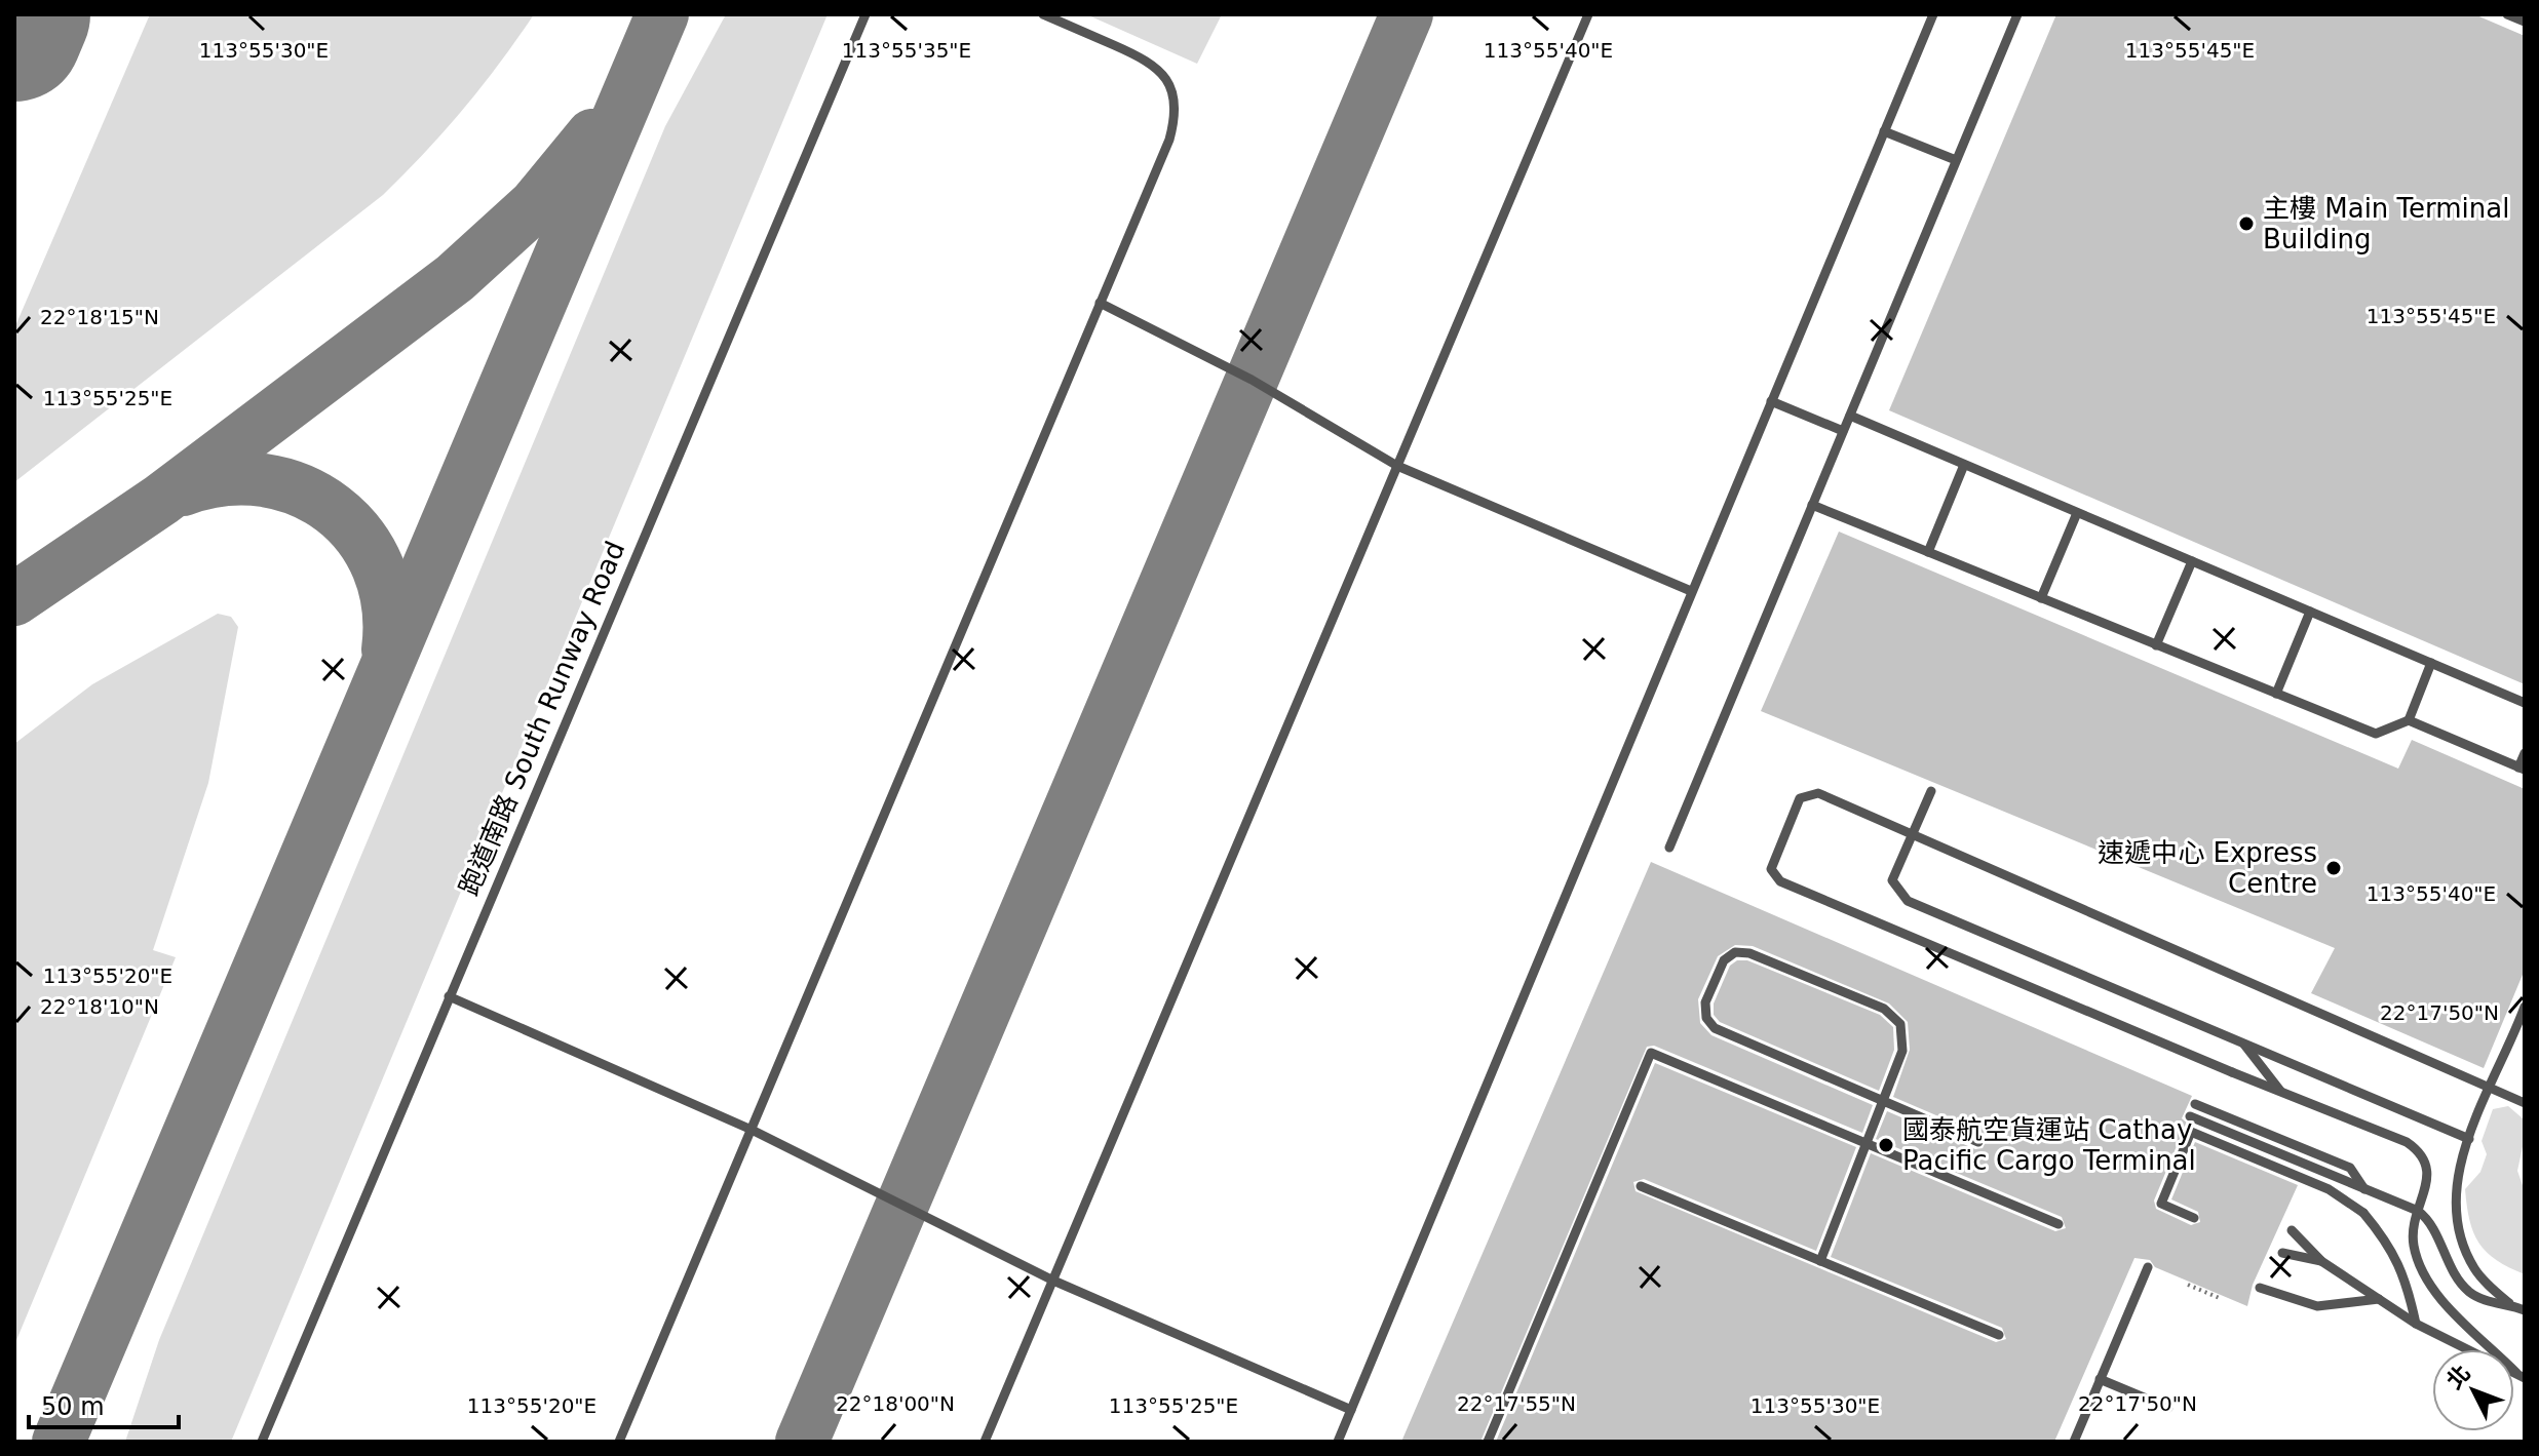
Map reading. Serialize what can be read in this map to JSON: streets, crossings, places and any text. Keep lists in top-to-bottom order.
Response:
{
  "streets": {
    "lane": ["跑道南路 South Runway Road"]
  },
  "places": ["主樓 Main Terminal Building", "速遞中心 Express Centre", "國泰航空貨運站 Cathay Pacific Cargo Terminal"],
  "scale_bar": "50 m",
  "north": "top left",
  "coordinates": [
    "113°55'30\"E",
    "113°55'35\"E",
    "113°55'40\"E",
    "113°55'45\"E",
    "22°18'15\"N",
    "113°55'25\"E",
    "113°55'20\"E",
    "22°18'10\"N",
    "22°17'50\"N",
    "22°18'00\"N",
    "22°17'55\"N"
  ]
}
